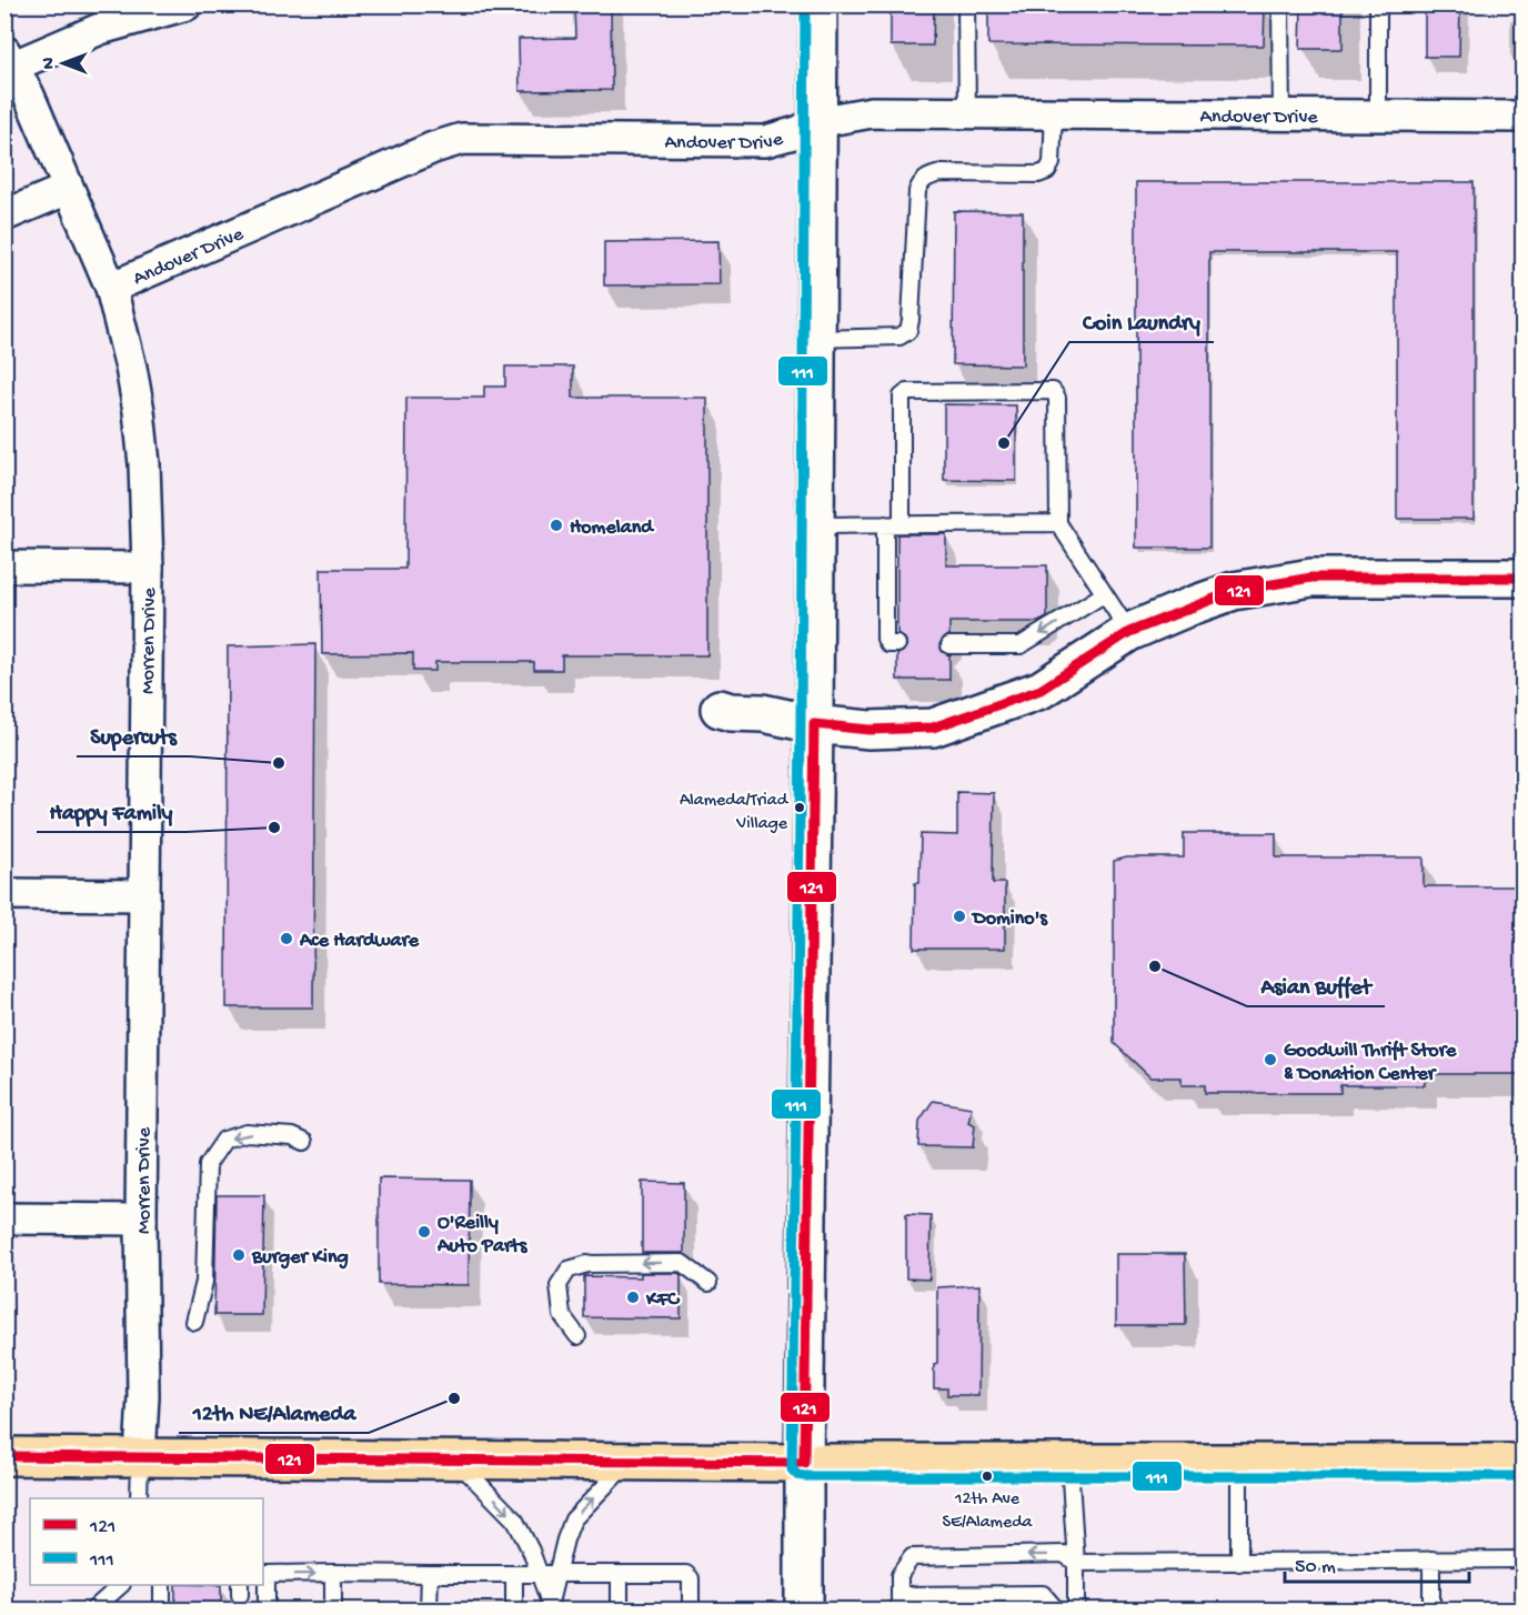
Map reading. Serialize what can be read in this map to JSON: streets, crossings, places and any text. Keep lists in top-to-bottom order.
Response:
{
  "streets": {
    "street": ["Andover Drive", "Morren Drive"]
  },
  "crossings": [
    ["Andover Drive", "Morren Drive"]
  ],
  "places": [
    "Coin Laundry",
    "Homeland",
    "Supercuts",
    "Alameda/Triad Village",
    "Happy Family",
    "Domino's",
    "Ace Hardware",
    "Asian Buffet",
    "Goodwill Thrift Store & Donation Center",
    "O'Reilly Auto Parts",
    "Burger King",
    "KFC",
    "12th NE/Alameda",
    "12th Ave SE/Alameda"
  ],
  "lines": ["transit line 111", "transit line 121"],
  "legend": ["121", "111"],
  "scale_bar": "50 m",
  "north": "left"
}
